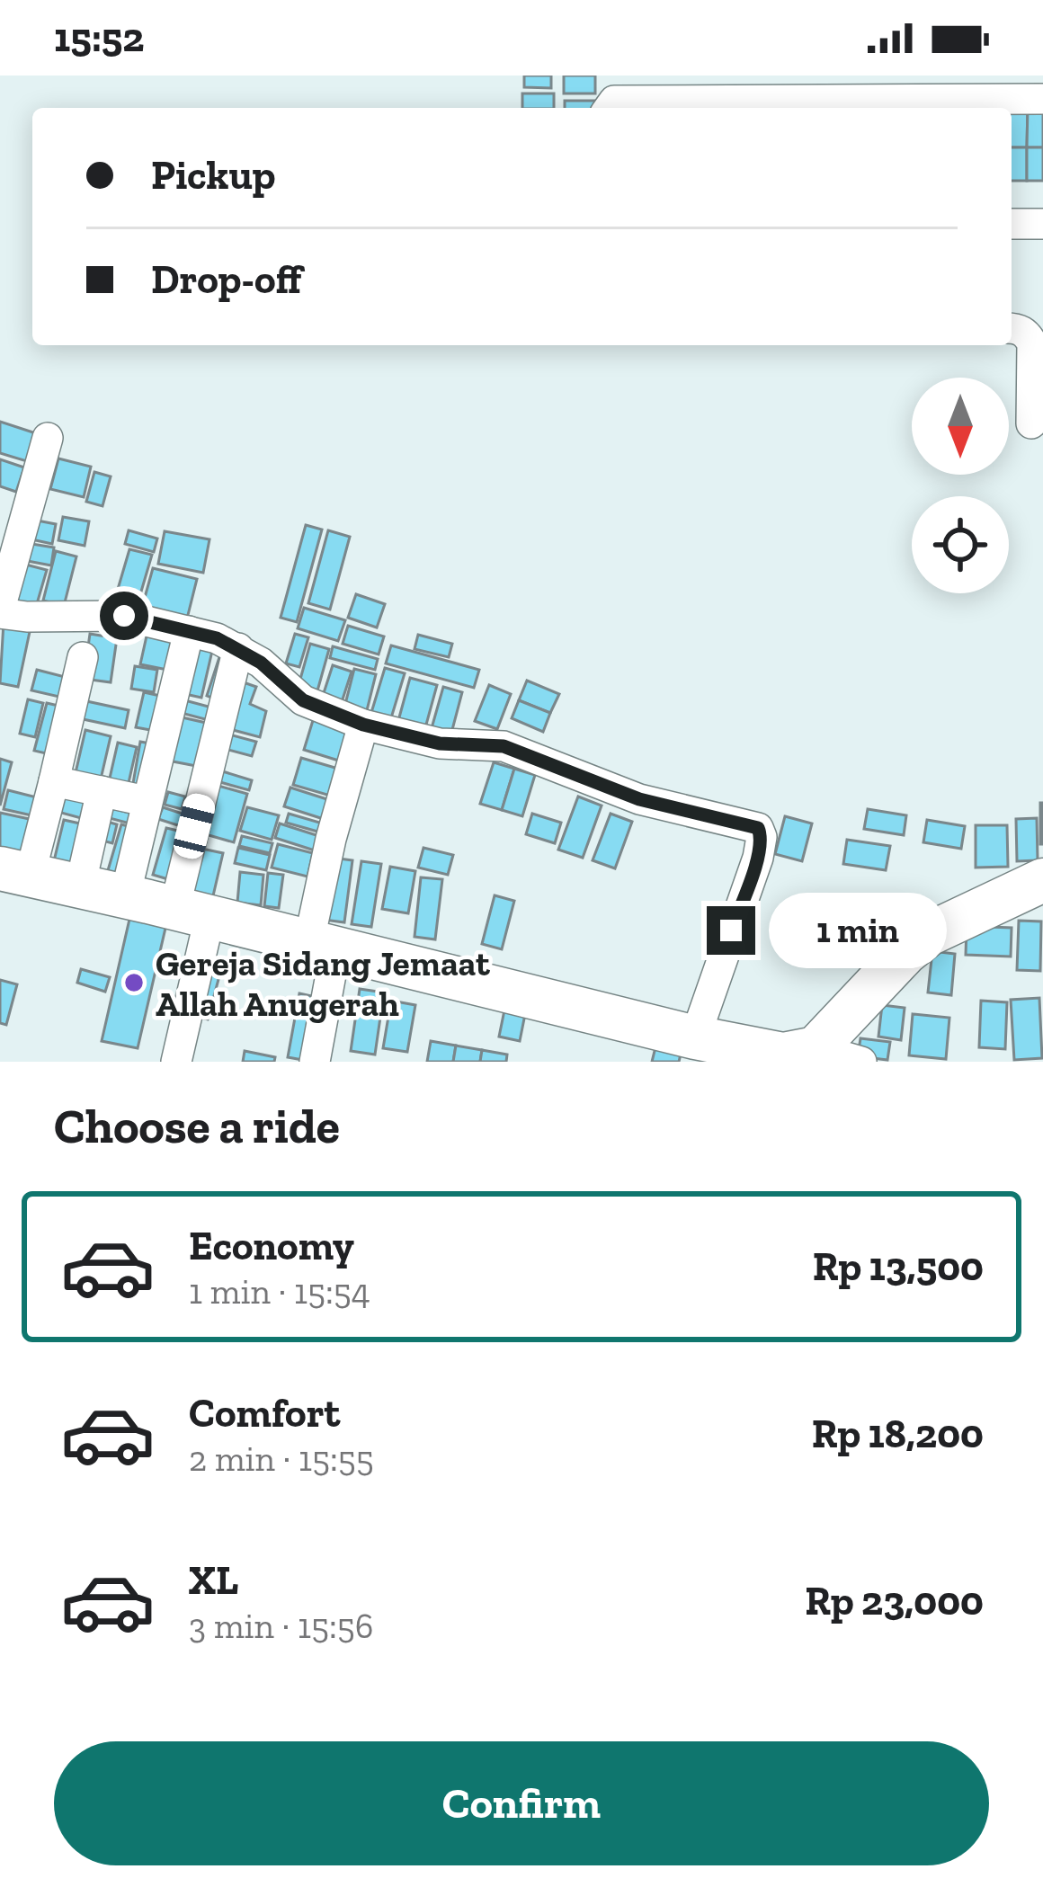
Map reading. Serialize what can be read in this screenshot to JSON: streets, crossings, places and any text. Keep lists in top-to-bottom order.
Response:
{
  "places": ["Gereja Sidang Jemaat Allah Anugerah"],
  "north": "bottom",
  "page": {
    "status": "15:52",
    "banner": ["Pickup", "Drop-off"],
    "bubble": "1 min",
    "heading": "Choose a ride",
    "list": [
      {
        "name": "Economy",
        "note": "1 min · 15:54",
        "value": "Rp 13,500"
      },
      {
        "name": "Comfort",
        "note": "2 min · 15:55",
        "value": "Rp 18,200"
      },
      {
        "name": "XL",
        "note": "3 min · 15:56",
        "value": "Rp 23,000"
      }
    ],
    "buttons": "Confirm"
  }
}
